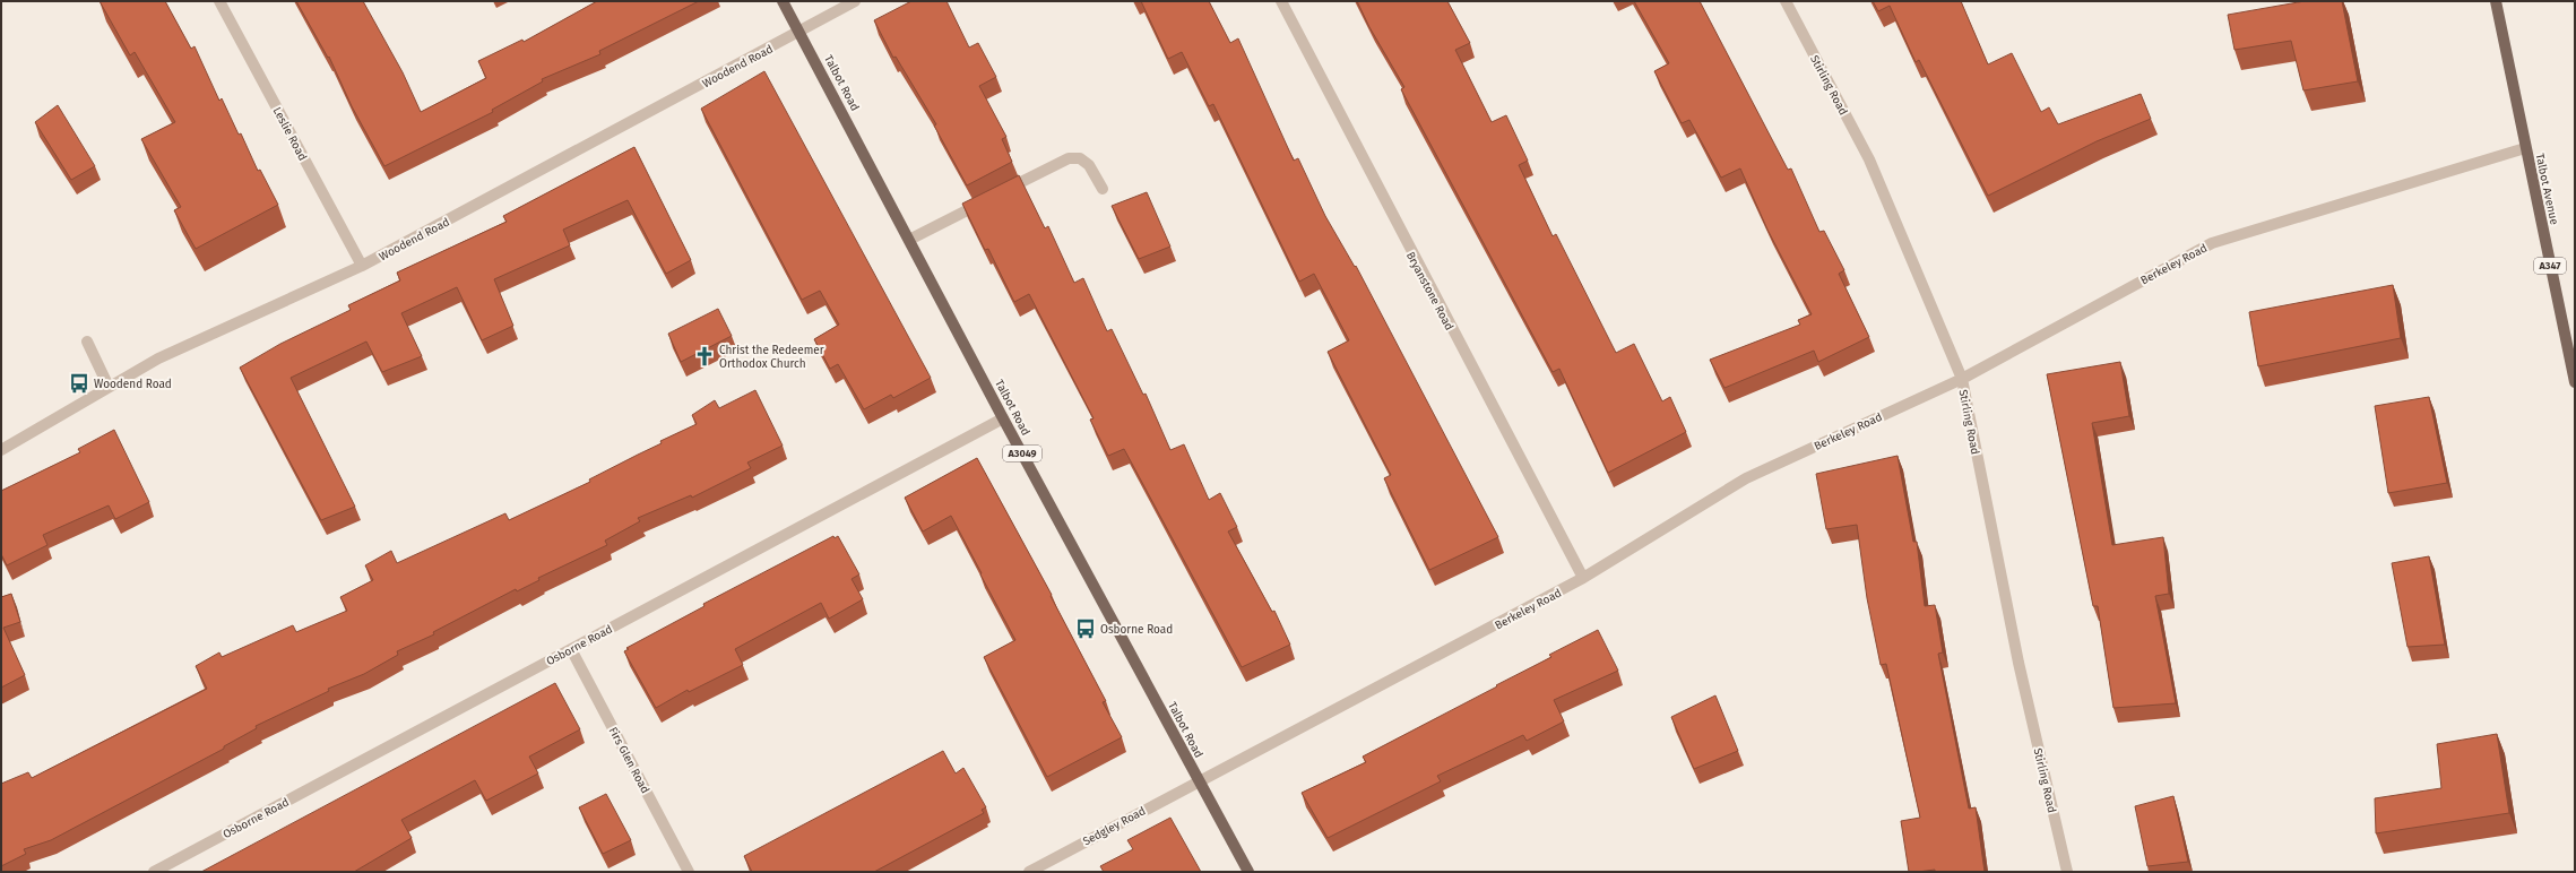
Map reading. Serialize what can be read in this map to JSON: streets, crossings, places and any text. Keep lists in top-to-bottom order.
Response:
{
  "streets": {
    "main road": [
      "Talbot Road",
      "Talbot Avenue",
      "A347",
      "A3049"
    ],
    "street": [
      "Woodend Road",
      "Stirling Road",
      "Leslie Road",
      "Berkeley Road",
      "Bryanstone Road",
      "Osborne Road",
      "Firs Glen Road",
      "Sedgley Road"
    ]
  },
  "crossings": [
    ["Woodend Road", "Talbot Road"],
    ["Woodend Road", "Leslie Road"],
    ["Talbot Road", "Berkeley Road"],
    ["Talbot Road", "Osborne Road"],
    ["Talbot Road", "Sedgley Road"],
    ["Stirling Road", "Berkeley Road"],
    ["Talbot Avenue", "Berkeley Road"],
    ["Berkeley Road", "Bryanstone Road"],
    ["Berkeley Road", "Sedgley Road"],
    ["Osborne Road", "Firs Glen Road"]
  ],
  "places": {
    "church": ["Christ the Redeemer Orthodox Church"],
    "bus stop": ["Woodend Road", "Osborne Road"]
  }
}
